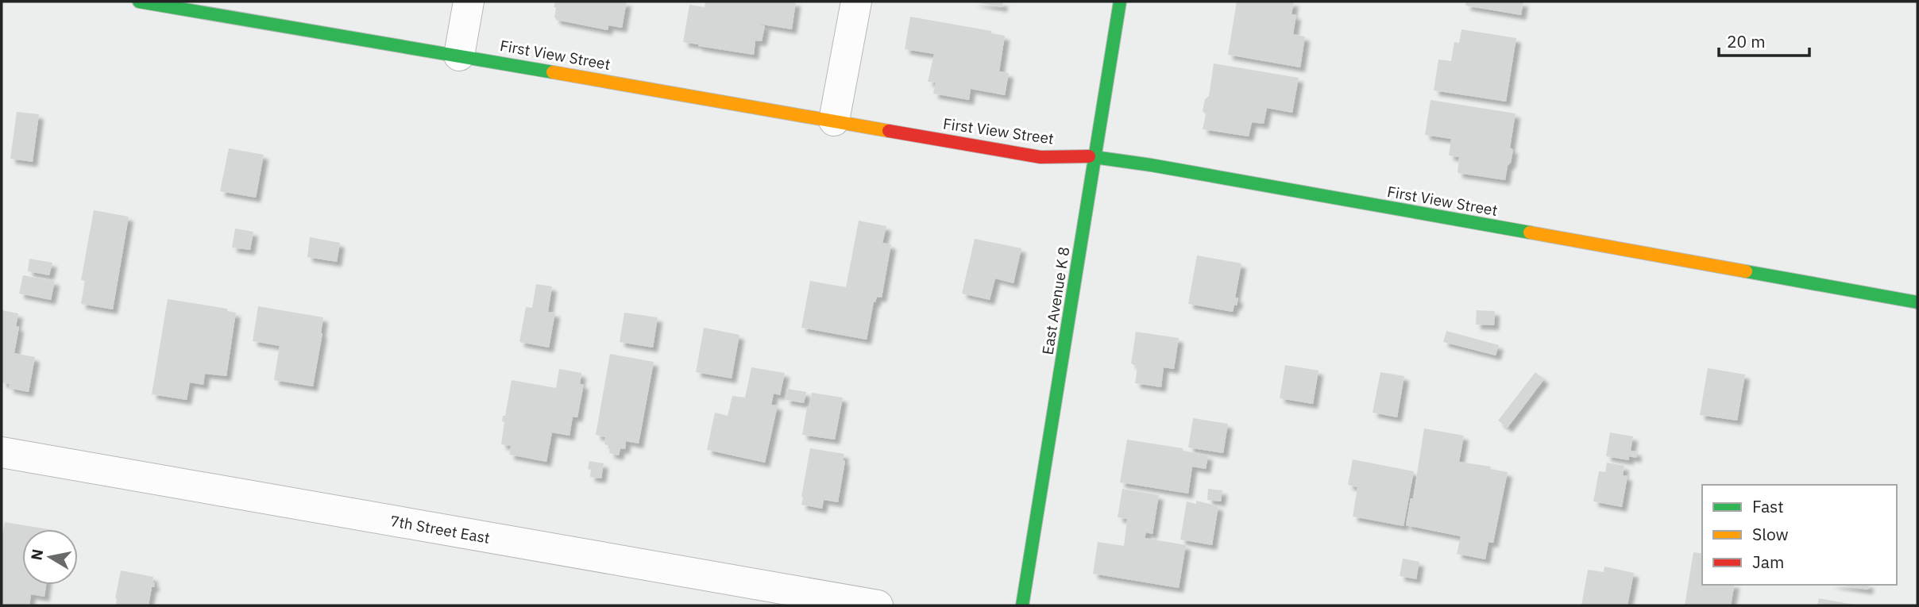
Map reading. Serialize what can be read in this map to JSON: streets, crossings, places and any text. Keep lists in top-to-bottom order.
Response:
{
  "streets": {
    "street": ["First View Street", "East Avenue K 8", "7th Street East"]
  },
  "crossings": [
    ["First View Street", "East Avenue K 8"]
  ],
  "legend": ["Fast", "Slow", "Jam"],
  "scale_bar": "20 m",
  "north": "left"
}
